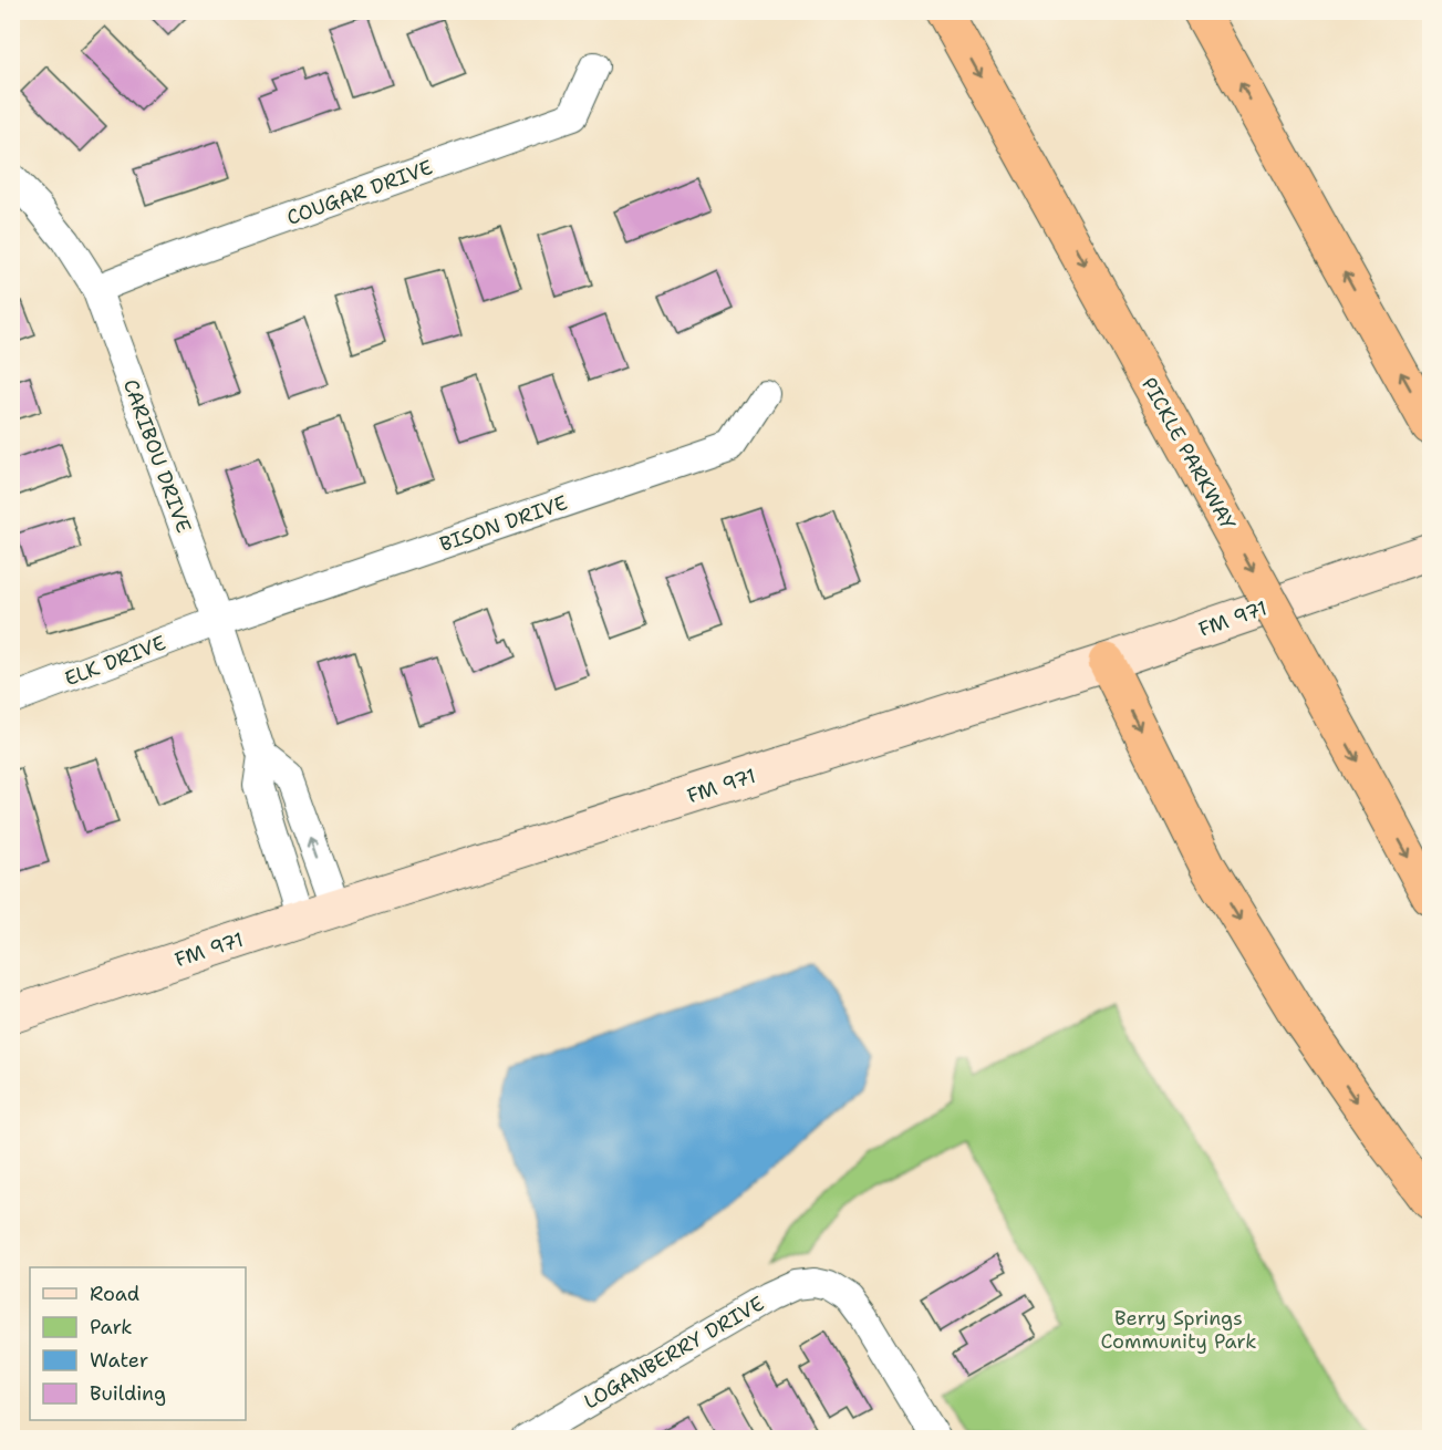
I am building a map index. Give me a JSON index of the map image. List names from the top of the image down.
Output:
{
  "streets": {
    "highway": ["PICKLE PARKWAY"],
    "main road": ["FM 971"],
    "street": [
      "COUGAR DRIVE",
      "CARIBOU DRIVE",
      "BISON DRIVE",
      "ELK DRIVE",
      "LOGANBERRY DRIVE"
    ]
  },
  "crossings": [
    ["COUGAR DRIVE", "CARIBOU DRIVE"],
    ["CARIBOU DRIVE", "BISON DRIVE"],
    ["CARIBOU DRIVE", "FM 971"],
    ["CARIBOU DRIVE", "ELK DRIVE"],
    ["BISON DRIVE", "ELK DRIVE"]
  ],
  "parks": ["Berry Springs Community Park"],
  "legend": [
    "Road",
    "Park",
    "Water",
    "Building"
  ]
}
